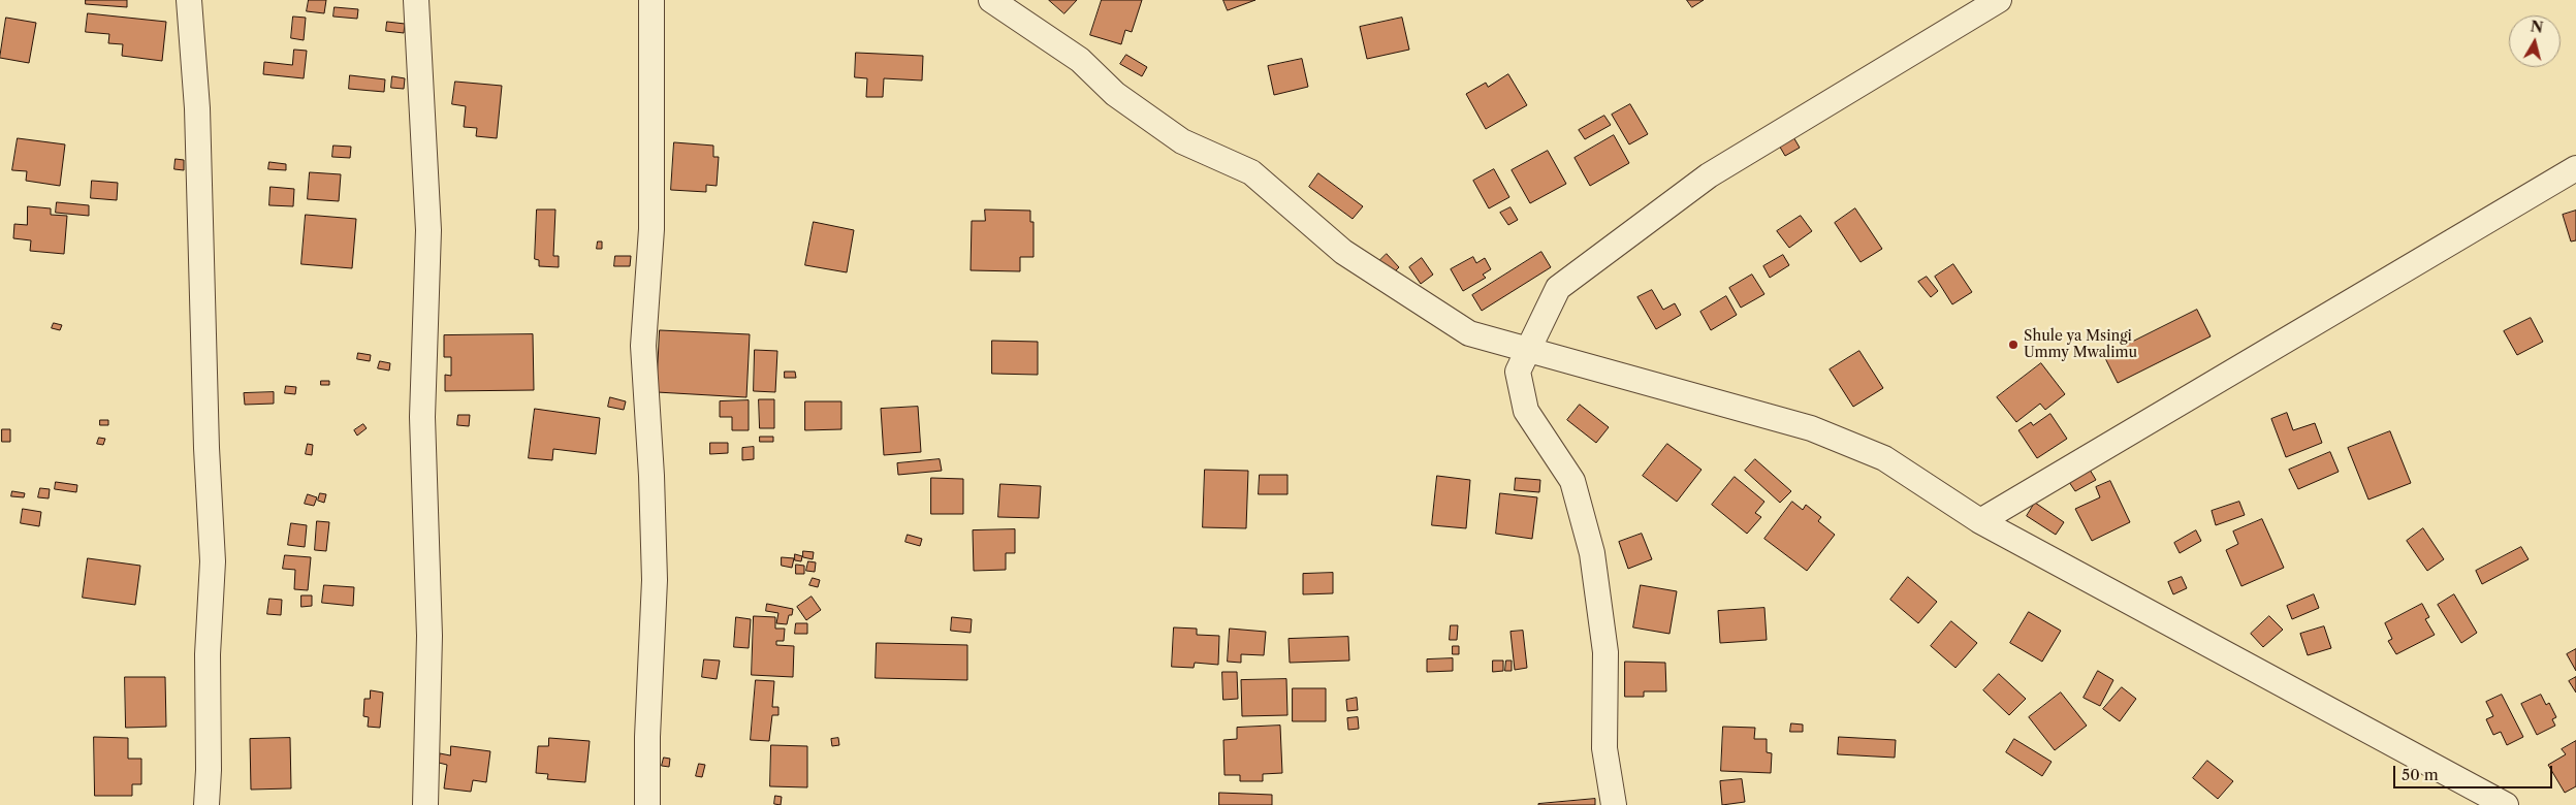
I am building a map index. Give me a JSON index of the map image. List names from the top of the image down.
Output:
{
  "places": ["Shule ya Msingi Ummy Mwalimu"],
  "scale_bar": "50 m",
  "north": "top"
}
